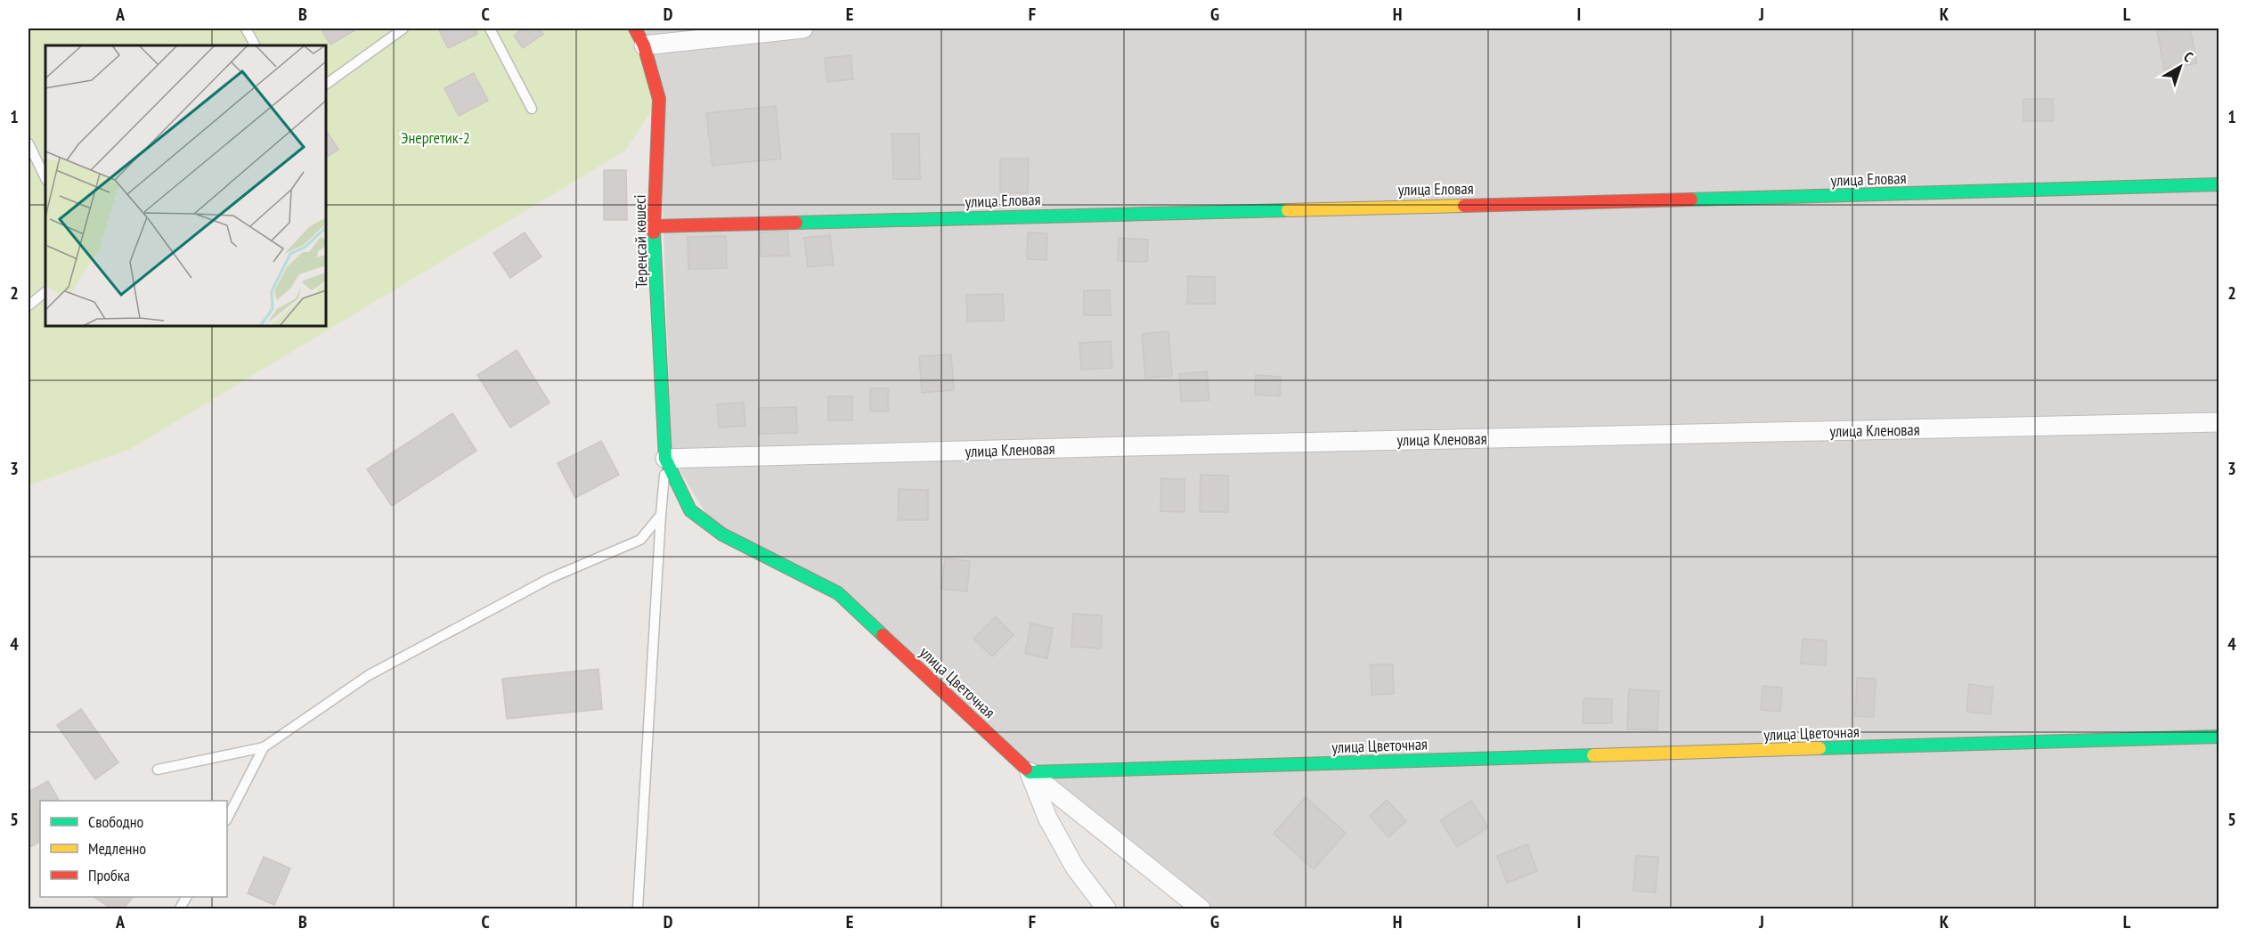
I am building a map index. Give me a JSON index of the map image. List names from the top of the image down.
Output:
{
  "streets": {
    "street": [
      "улица Еловая",
      "Тереңсай көшесі",
      "улица Кленовая",
      "улица Цветочная"
    ]
  },
  "crossings": [
    ["улица Еловая", "Тереңсай көшесі"],
    ["Тереңсай көшесі", "улица Кленовая"],
    ["Тереңсай көшесі", "улица Цветочная"],
    ["улица Кленовая", "улица Цветочная"]
  ],
  "parks": ["Энергетик-2"],
  "legend": ["Свободно", "Медленно", "Пробка"],
  "north": "top right",
  "grid": {
    "columns": [
      "A",
      "B",
      "C",
      "D",
      "E",
      "F",
      "G",
      "H",
      "I",
      "J",
      "K",
      "L"
    ],
    "rows": [
      "1",
      "2",
      "3",
      "4",
      "5"
    ]
  }
}
